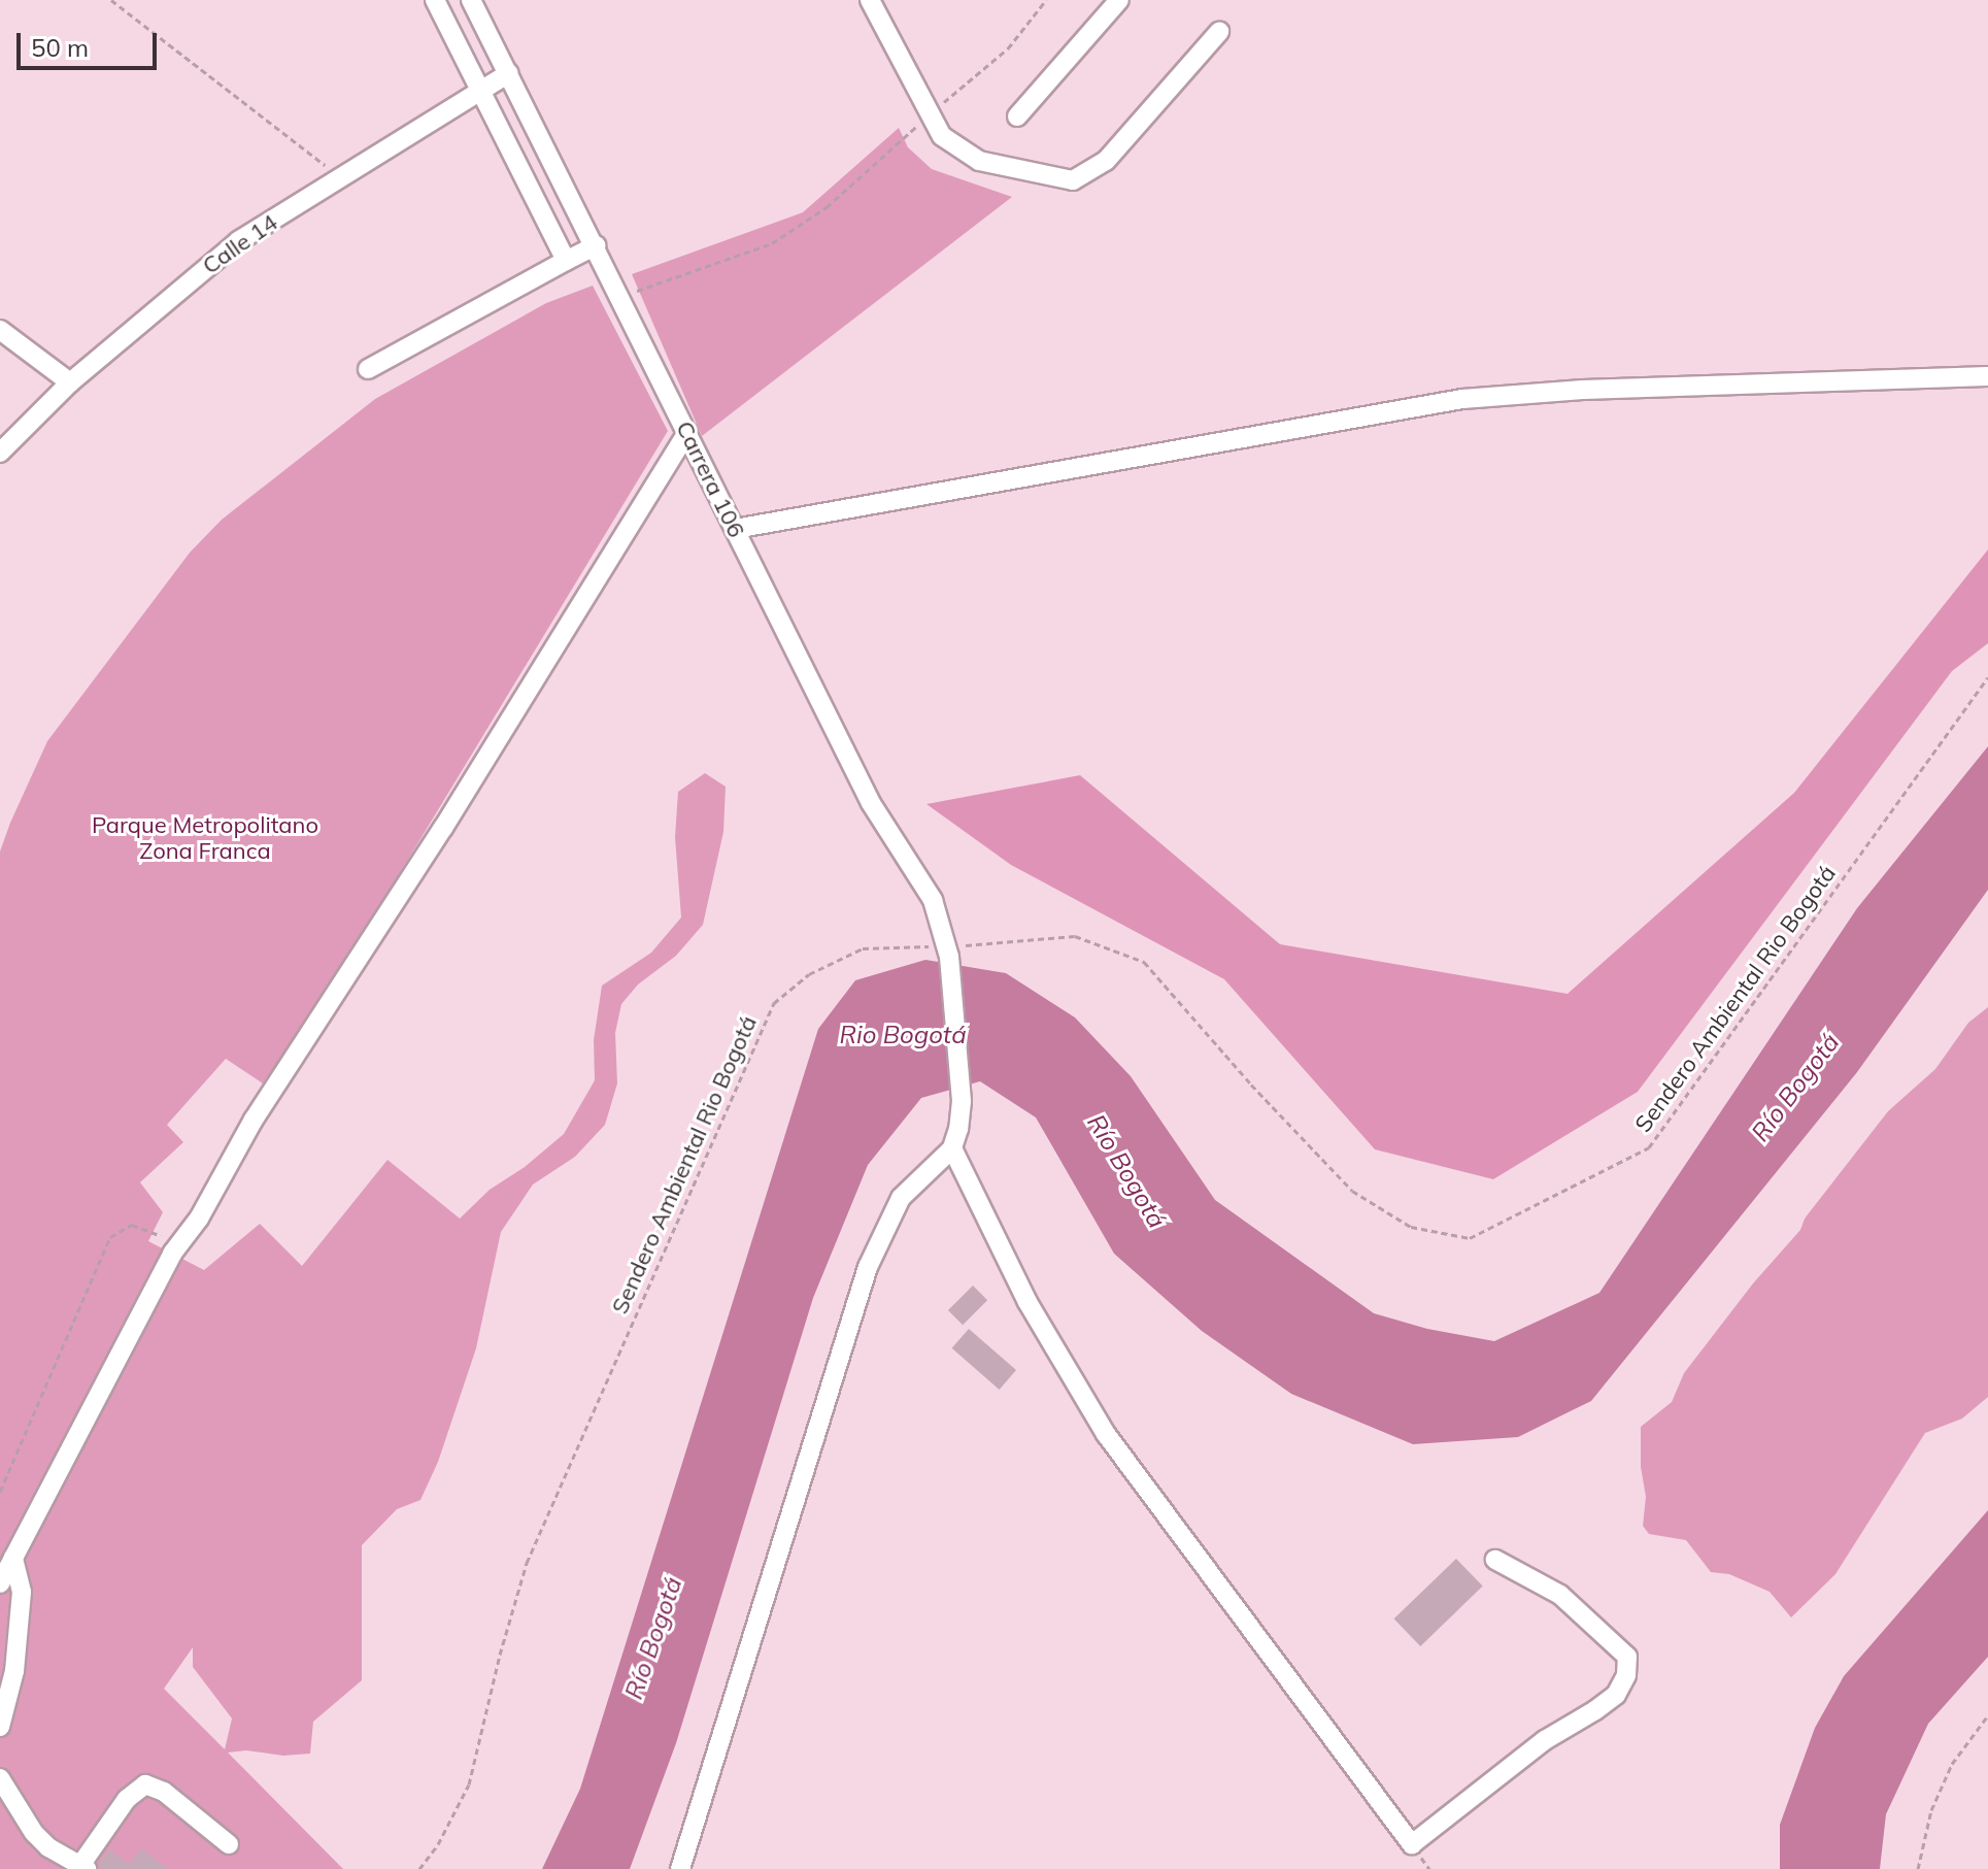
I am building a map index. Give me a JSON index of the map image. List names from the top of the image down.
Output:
{
  "streets": {
    "street": ["Calle 14", "Carrera 106"],
    "path": ["Sendero Ambiental Rio Bogotá"]
  },
  "crossings": [
    ["Calle 14", "Carrera 106"],
    ["Carrera 106", "Sendero Ambiental Rio Bogotá"]
  ],
  "water": ["Rio Bogotá", "Río Bogotá"],
  "parks": ["Parque Metropolitano Zona Franca"],
  "scale_bar": "50 m"
}
